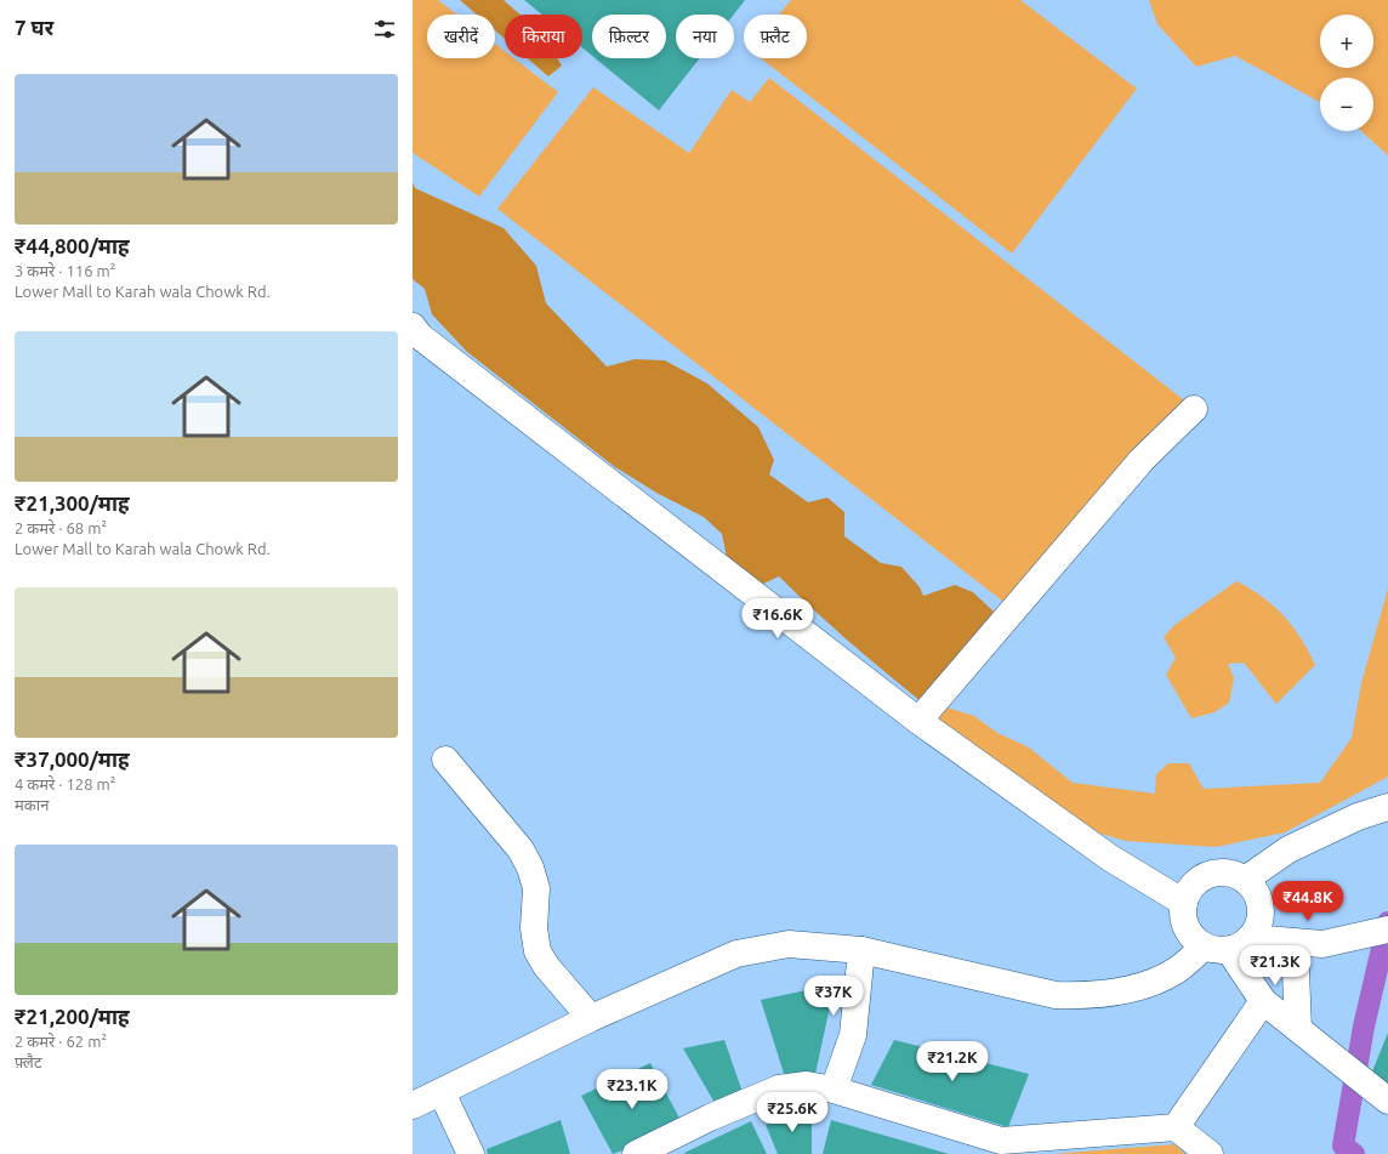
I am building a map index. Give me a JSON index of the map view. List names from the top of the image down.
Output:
{
  "page": {
    "heading": "7 घर",
    "map_buttons": ["+", "−"],
    "chip": [
      "खरीदें",
      "किराया",
      "फ़िल्टर",
      "नया",
      "फ़्लैट"
    ],
    "list": [
      {
        "name": "₹44,800/माह",
        "note": "3 कमरे · 116 m² · Lower Mall to Karah wala Chowk Rd."
      },
      {
        "name": "₹21,300/माह",
        "note": "2 कमरे · 68 m² · Lower Mall to Karah wala Chowk Rd."
      },
      {
        "name": "₹37,000/माह",
        "note": "4 कमरे · 128 m² · मकान"
      },
      {
        "name": "₹21,200/माह",
        "note": "2 कमरे · 62 m² · फ़्लैट"
      }
    ],
    "price": [
      "₹16.6K",
      "₹44.8K",
      "₹21.3K",
      "₹37K",
      "₹21.2K",
      "₹23.1K",
      "₹25.6K"
    ]
  }
}
